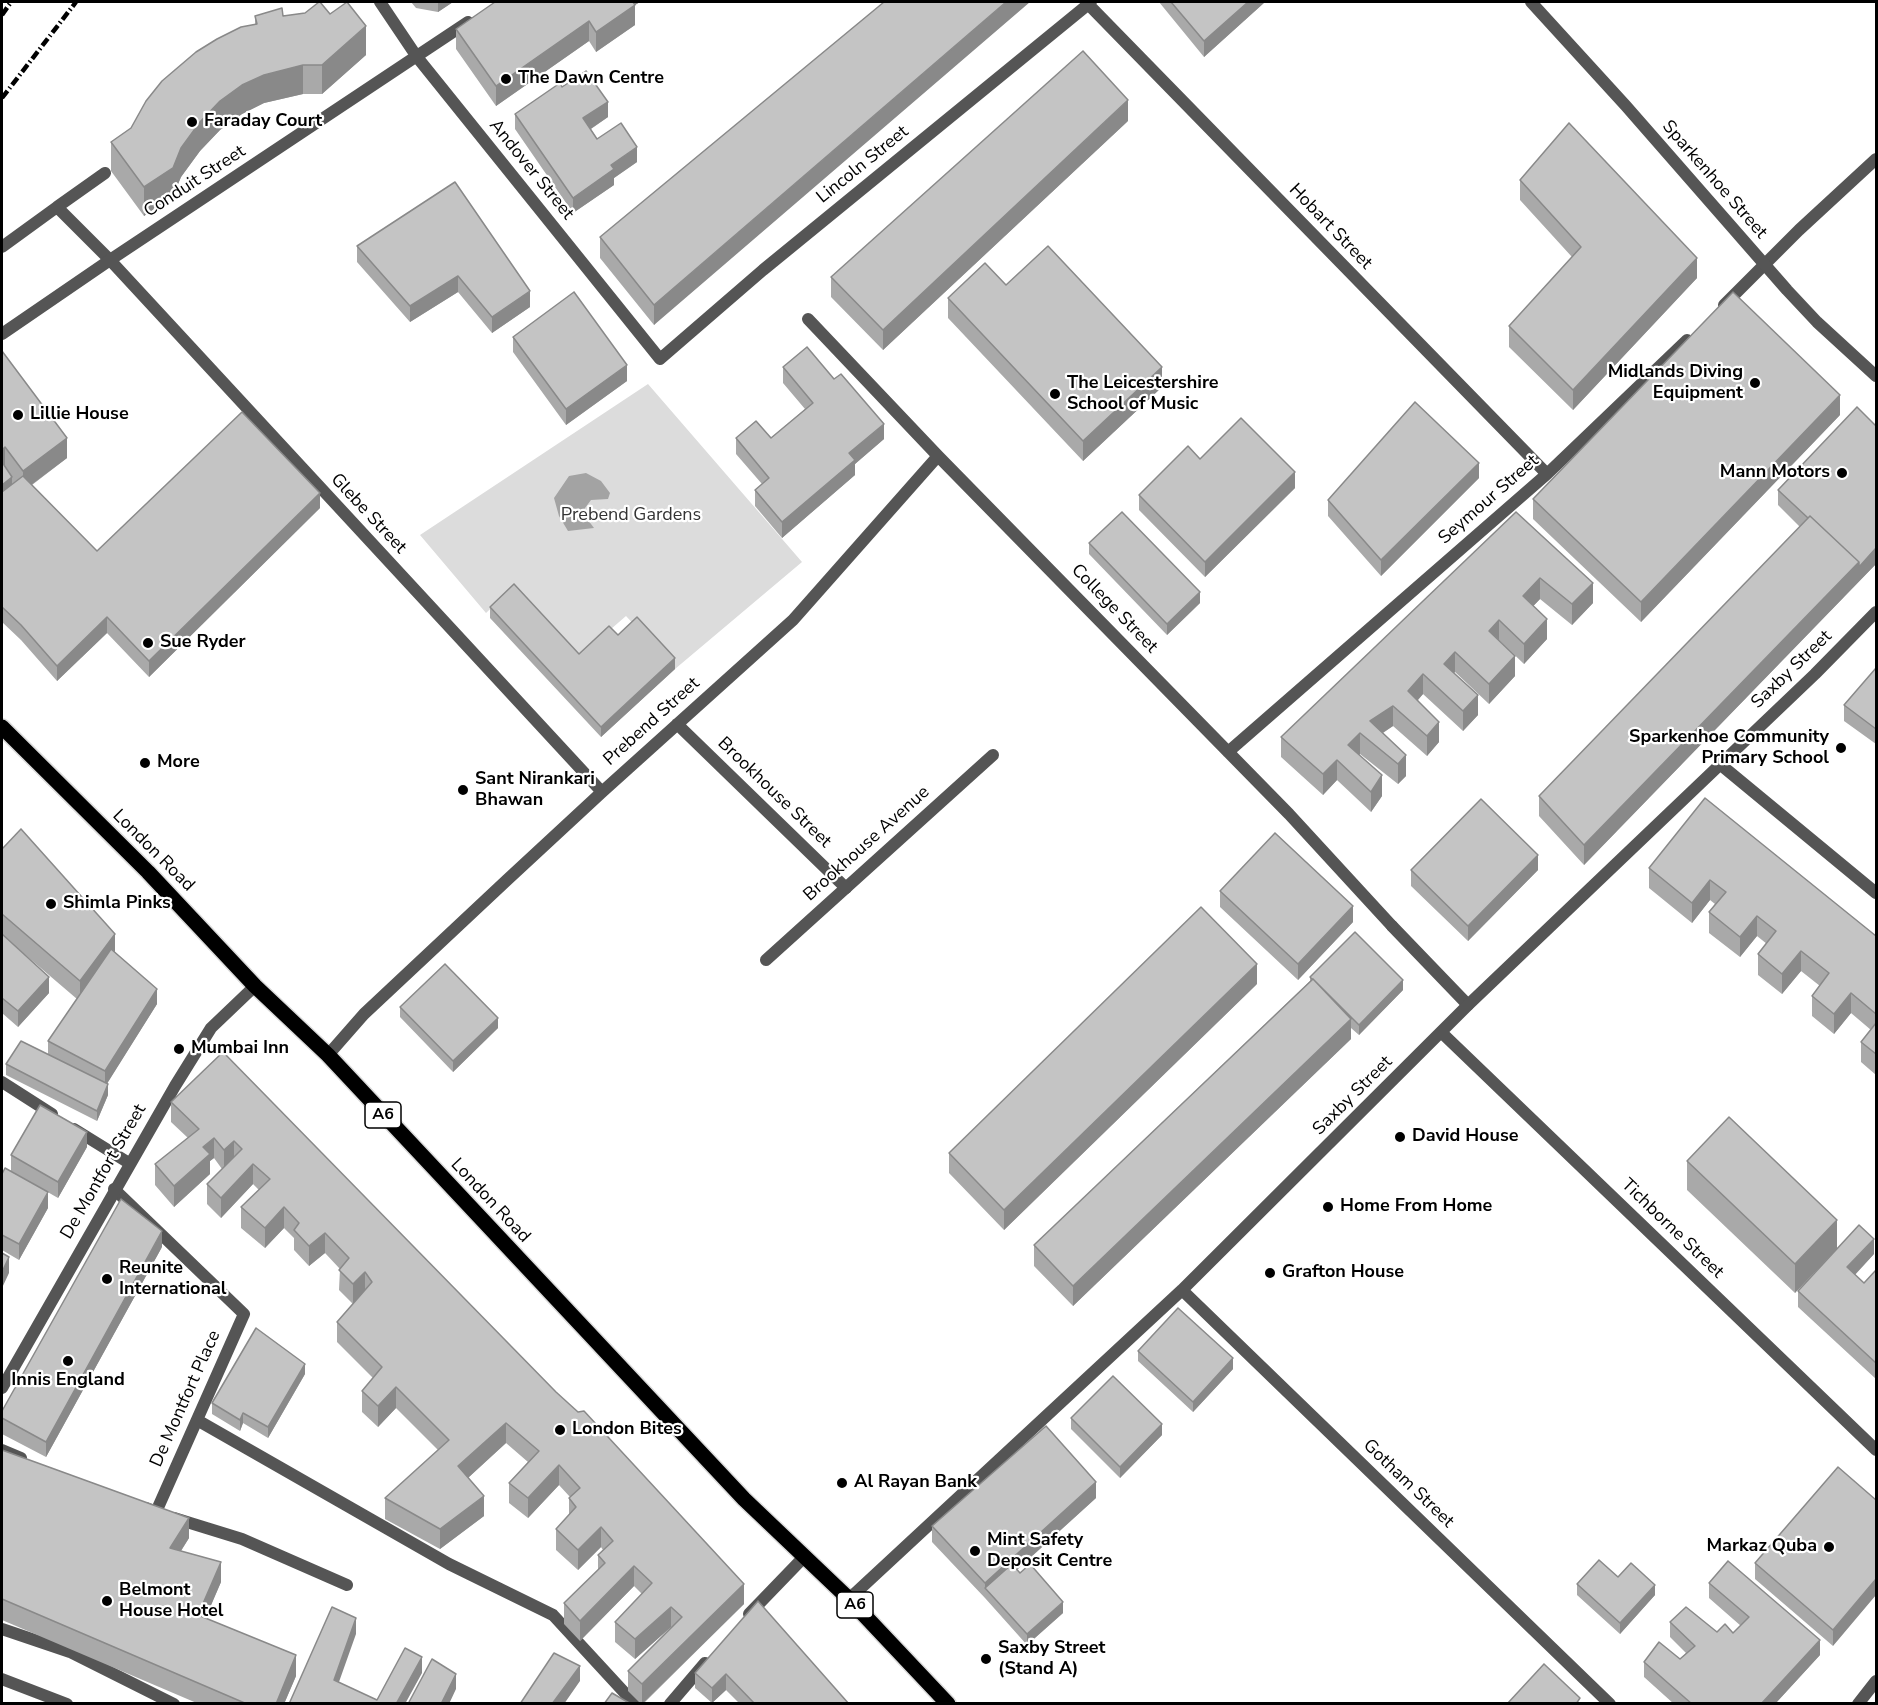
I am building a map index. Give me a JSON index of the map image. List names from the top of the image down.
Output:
{
  "streets": {
    "main road": ["London Road", "A6"],
    "street": [
      "Lincoln Street",
      "Andover Street",
      "Sparkenhoe Street",
      "Conduit Street",
      "Hobart Street",
      "Seymour Street",
      "Glebe Street",
      "College Street",
      "Saxby Street",
      "Prebend Street",
      "Brookhouse Street",
      "Brookhouse Avenue",
      "De Montfort Street",
      "Tichborne Street",
      "De Montfort Place",
      "Gotham Street"
    ]
  },
  "crossings": [
    ["Lincoln Street", "Andover Street"],
    ["Lincoln Street", "Hobart Street"],
    ["Andover Street", "Conduit Street"],
    ["Conduit Street", "Glebe Street"],
    ["Hobart Street", "Seymour Street"],
    ["Seymour Street", "College Street"],
    ["Glebe Street", "Prebend Street"],
    ["College Street", "Saxby Street"],
    ["College Street", "Prebend Street"],
    ["Saxby Street", "London Road"],
    ["Saxby Street", "Tichborne Street"],
    ["Saxby Street", "Gotham Street"],
    ["Prebend Street", "Brookhouse Street"],
    ["Prebend Street", "London Road"],
    ["Brookhouse Street", "Brookhouse Avenue"],
    ["London Road", "De Montfort Street"],
    ["De Montfort Street", "De Montfort Place"]
  ],
  "parks": ["Prebend Gardens"],
  "places": [
    "The Dawn Centre",
    "Faraday Court",
    "Midlands Diving Equipment",
    "The Leicestershire School of Music",
    "Lillie House",
    "Mann Motors",
    "Sue Ryder",
    "Sparkenhoe Community Primary School",
    "More",
    "Sant Nirankari Bhawan",
    "Shimla Pinks",
    "Mumbai Inn",
    "David House",
    "Home From Home",
    "Grafton House",
    "Reunite International",
    "Innis England",
    "London Bites",
    "Al Rayan Bank",
    "Markaz Quba",
    "Mint Safety Deposit Centre",
    "Belmont House Hotel",
    "Saxby Street (Stand A)"
  ]
}
